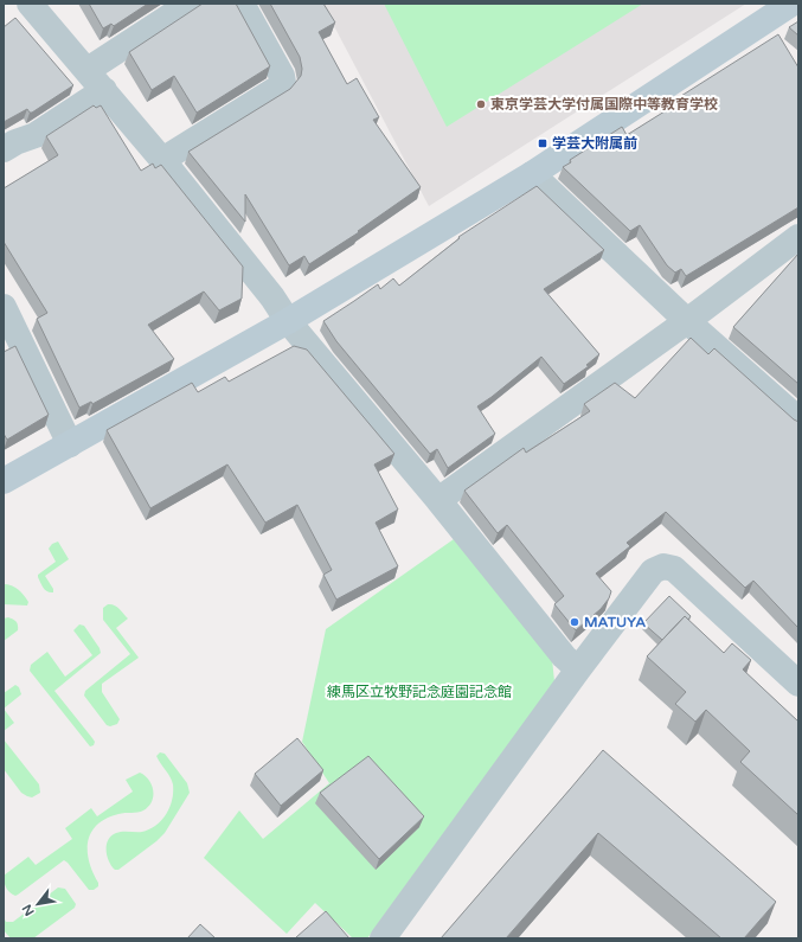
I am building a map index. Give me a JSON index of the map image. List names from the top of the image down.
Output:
{
  "parks": ["練馬区立牧野記念庭園記念館"],
  "places": {
    "other": ["東京学芸大学付属国際中等教育学校", "MATUYA"],
    "transit": ["学芸大附属前"]
  },
  "north": "bottom left"
}
